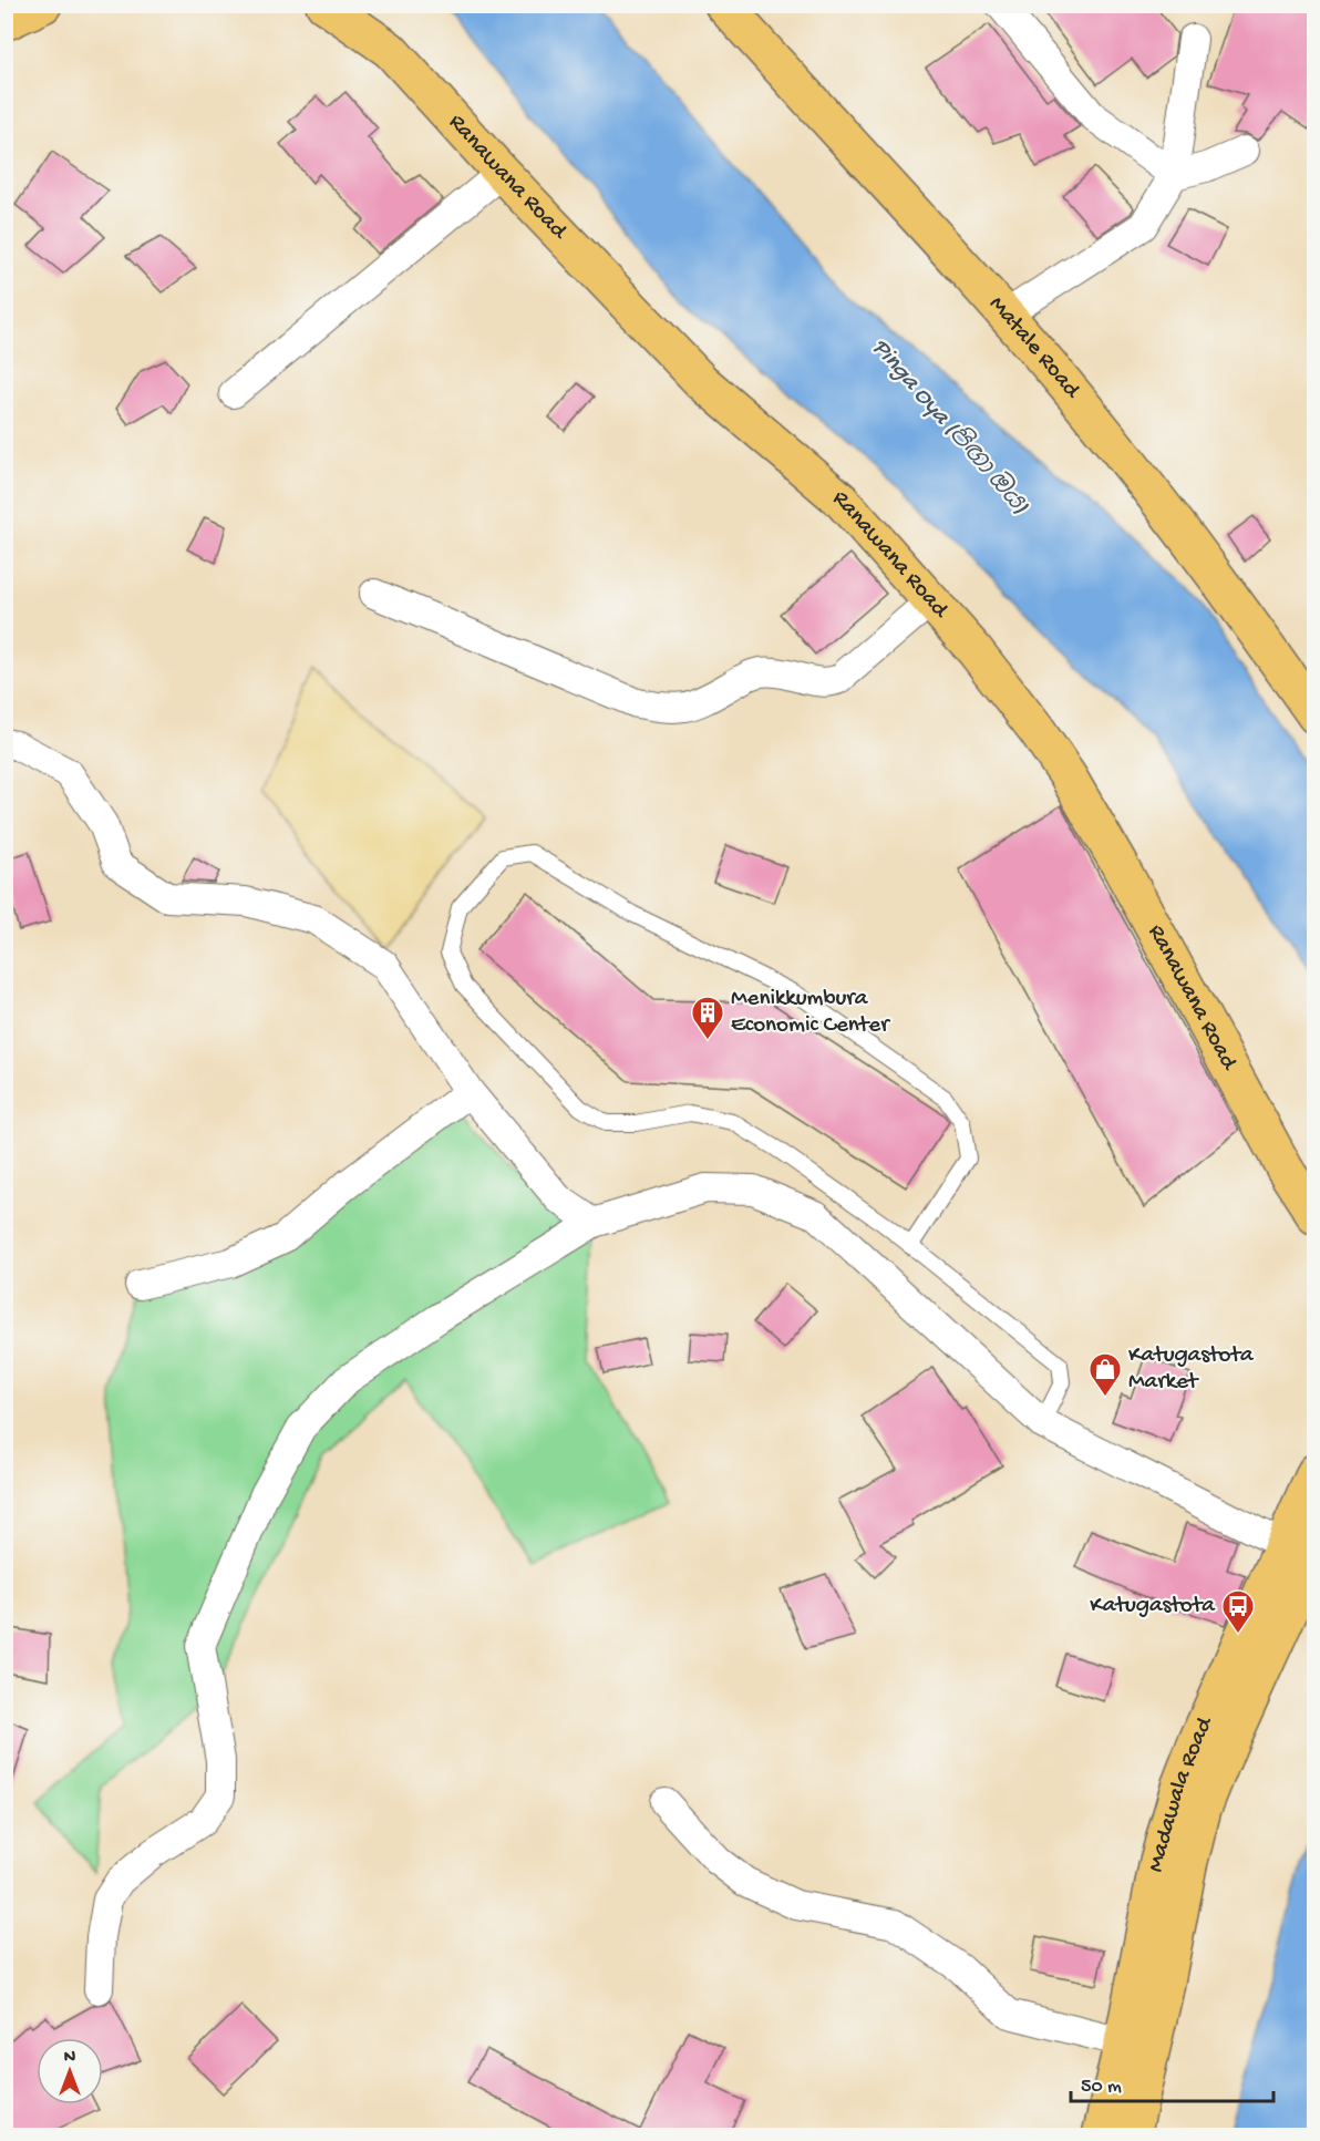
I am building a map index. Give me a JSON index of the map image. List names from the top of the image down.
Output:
{
  "streets": {
    "main road": ["Ranawana Road", "Matale Road", "Madawala Road"]
  },
  "water": ["Pinga Oya (පිඟා ඔය)"],
  "places": {
    "building": ["Menikkumbura Economic Center"],
    "shop": ["Katugastota Market"],
    "bus stop": ["Katugastota"]
  },
  "scale_bar": "50 m",
  "north": "top"
}
